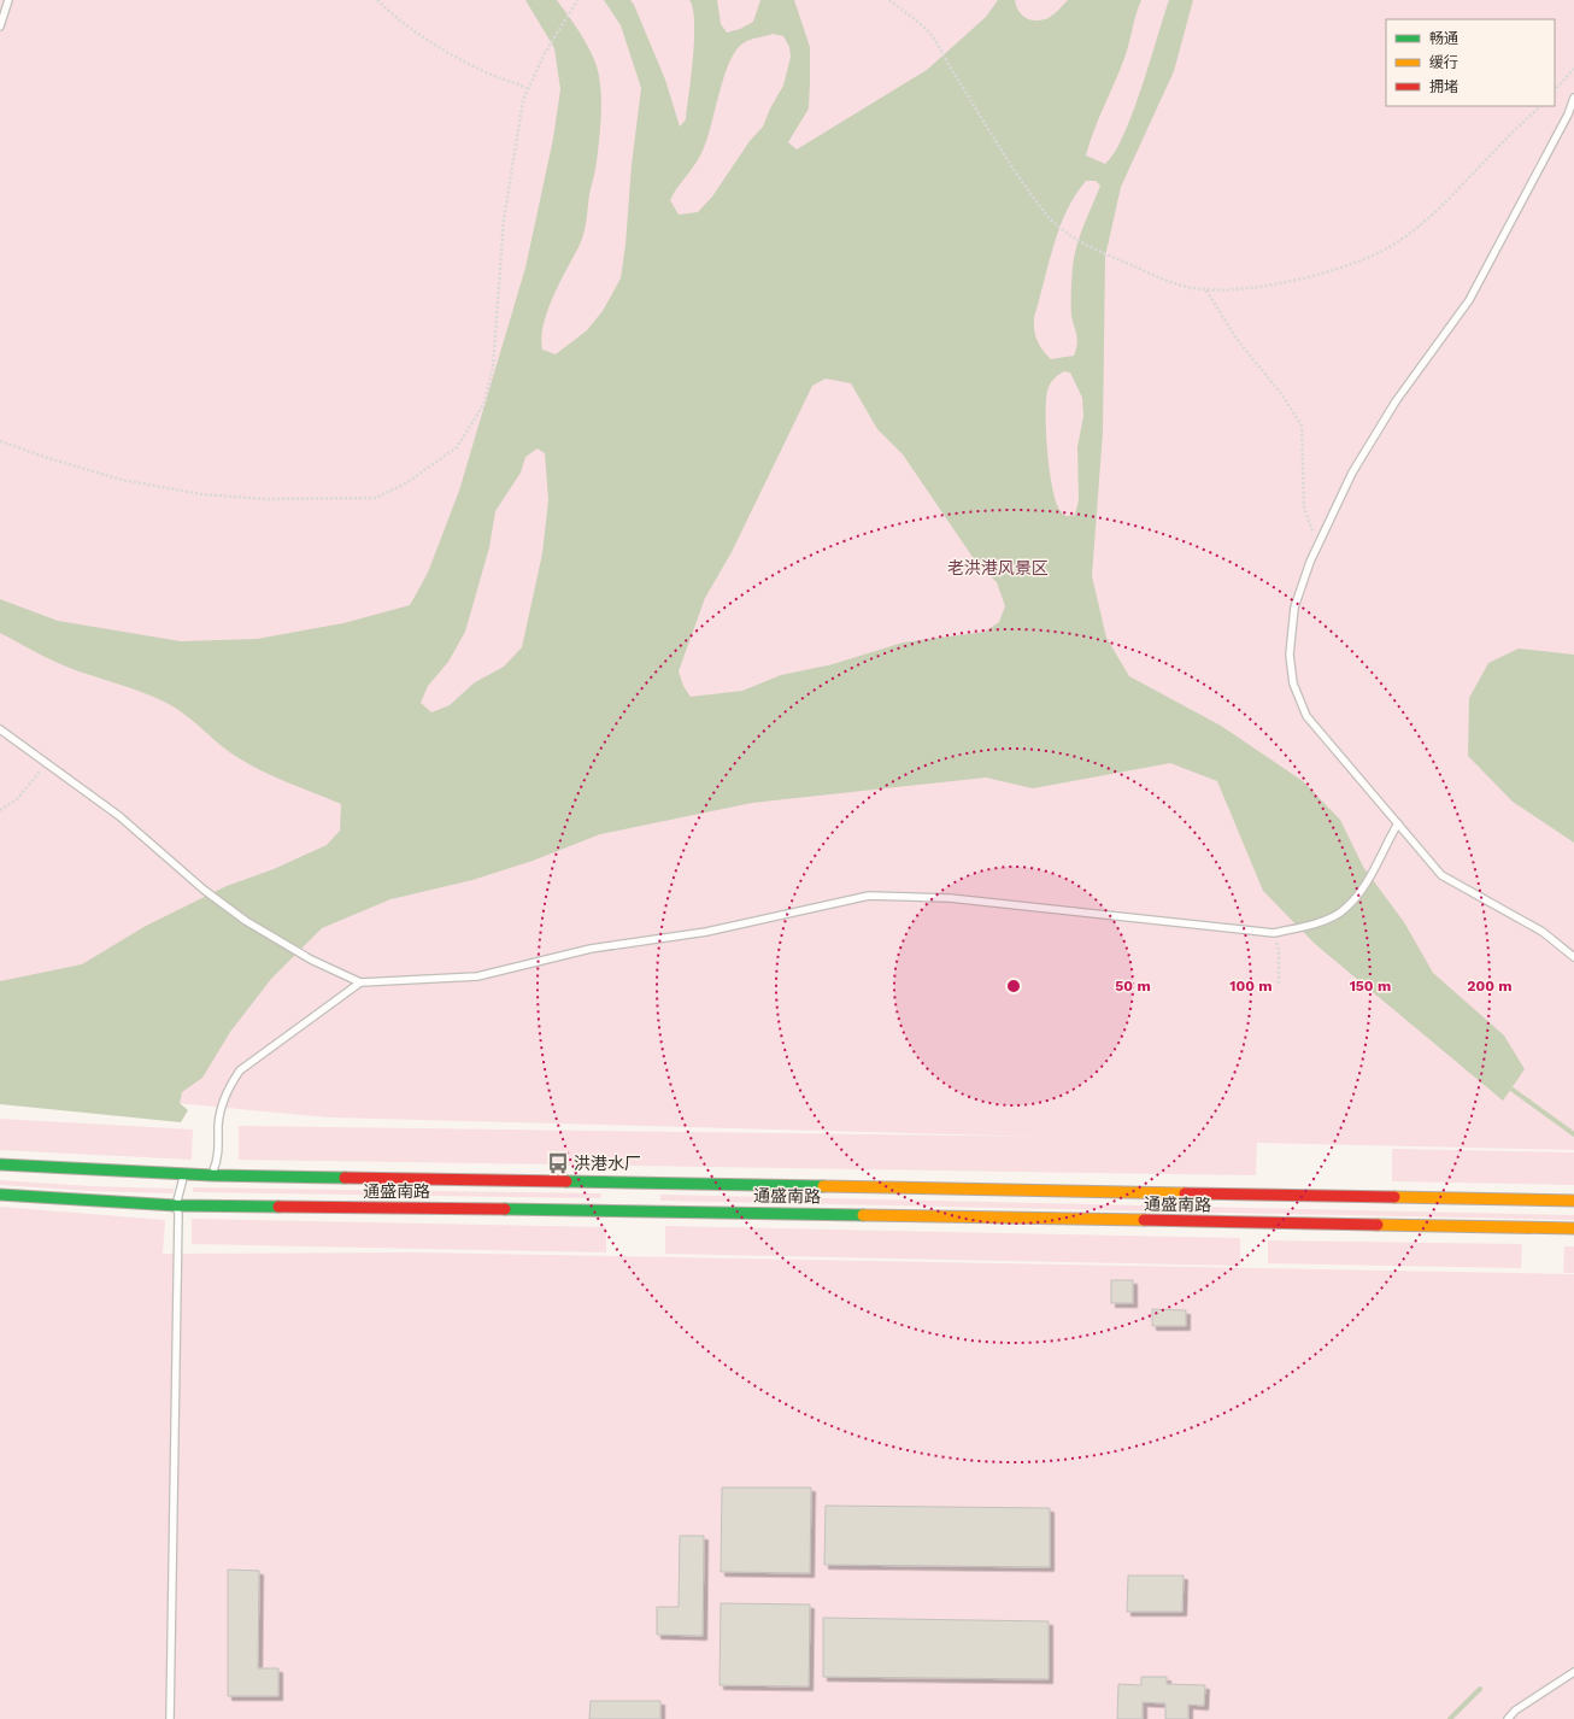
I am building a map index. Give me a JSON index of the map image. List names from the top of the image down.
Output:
{
  "streets": {
    "main road": ["通盛南路"]
  },
  "parks": ["老洪港风景区"],
  "places": {
    "bus stop": ["洪港水厂"]
  },
  "legend": ["畅通", "缓行", "拥堵"],
  "rings": [
    "50 m",
    "100 m",
    "150 m",
    "200 m"
  ]
}
